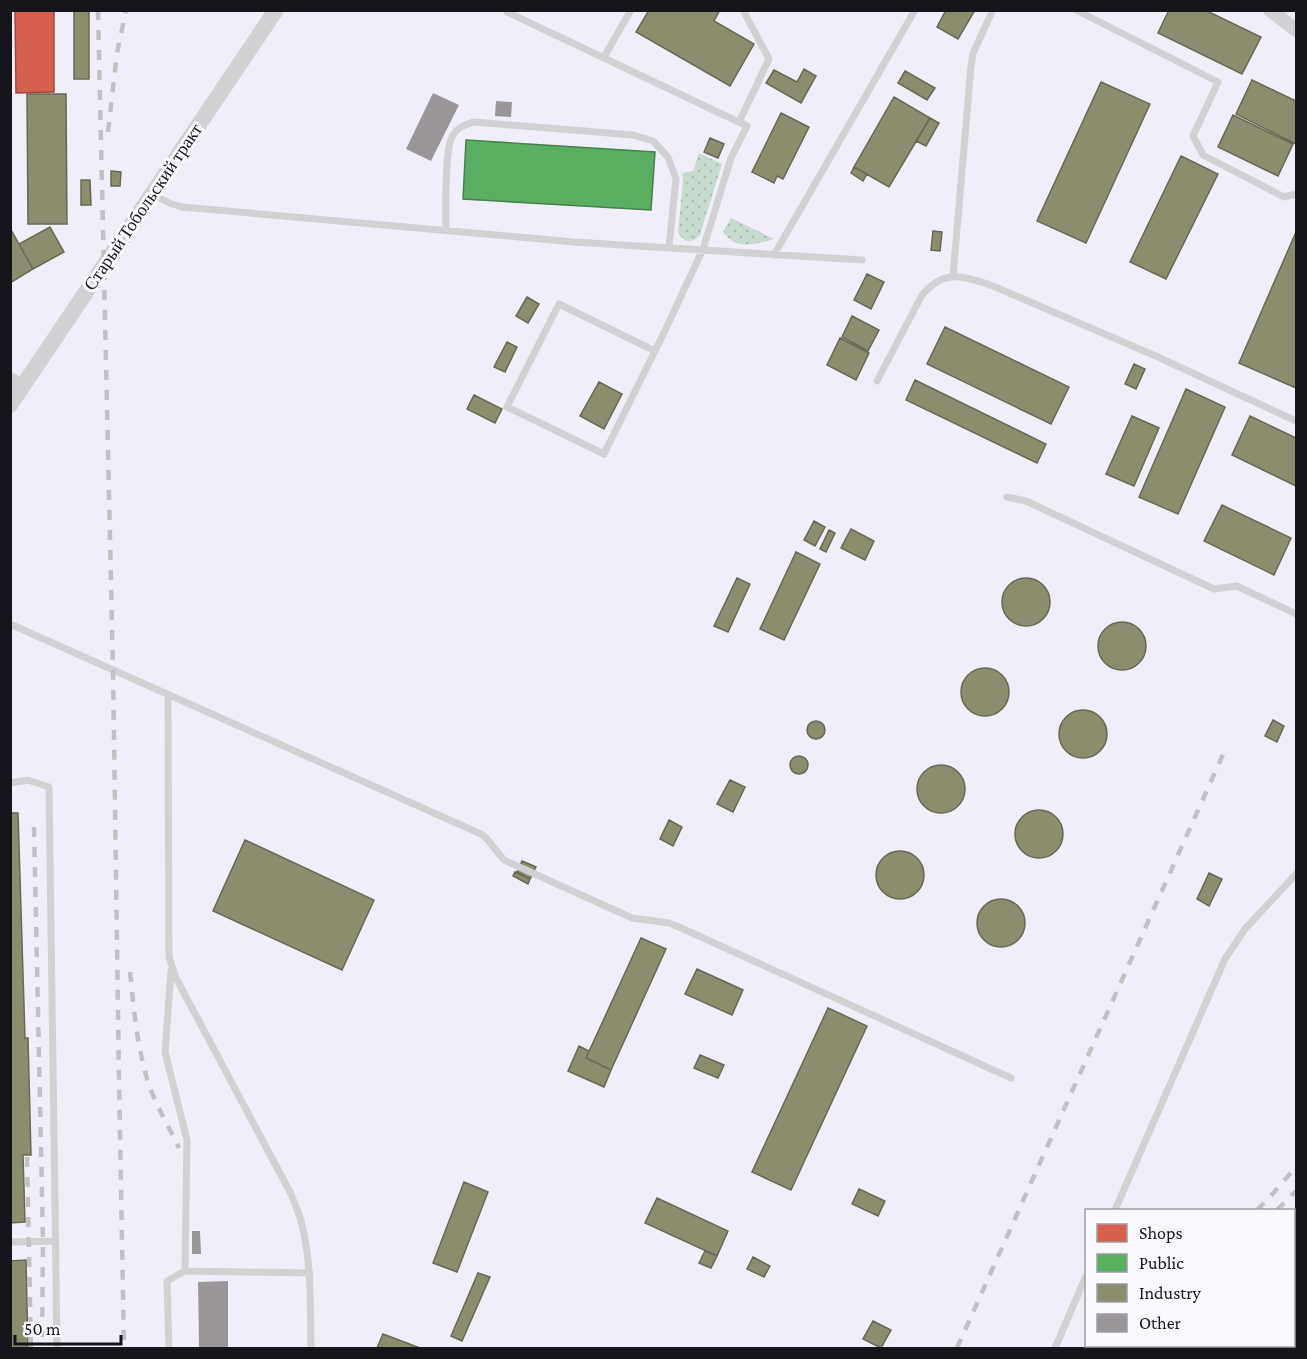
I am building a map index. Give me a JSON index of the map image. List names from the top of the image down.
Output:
{
  "streets": {
    "street": ["Старый Тобольский тракт"]
  },
  "legend": [
    "Shops",
    "Public",
    "Industry",
    "Other"
  ],
  "scale_bar": "50 m"
}
